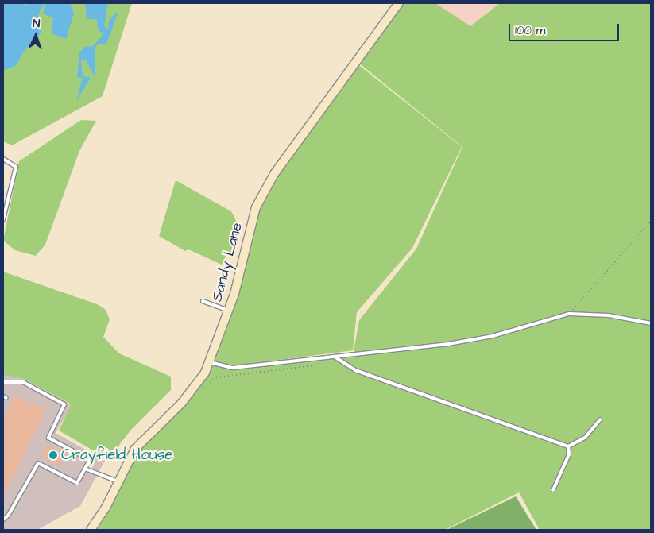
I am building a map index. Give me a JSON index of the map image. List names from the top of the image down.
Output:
{
  "streets": {
    "street": ["Sandy Lane"]
  },
  "places": ["Crayfield House"],
  "scale_bar": "100 m",
  "north": "top"
}
